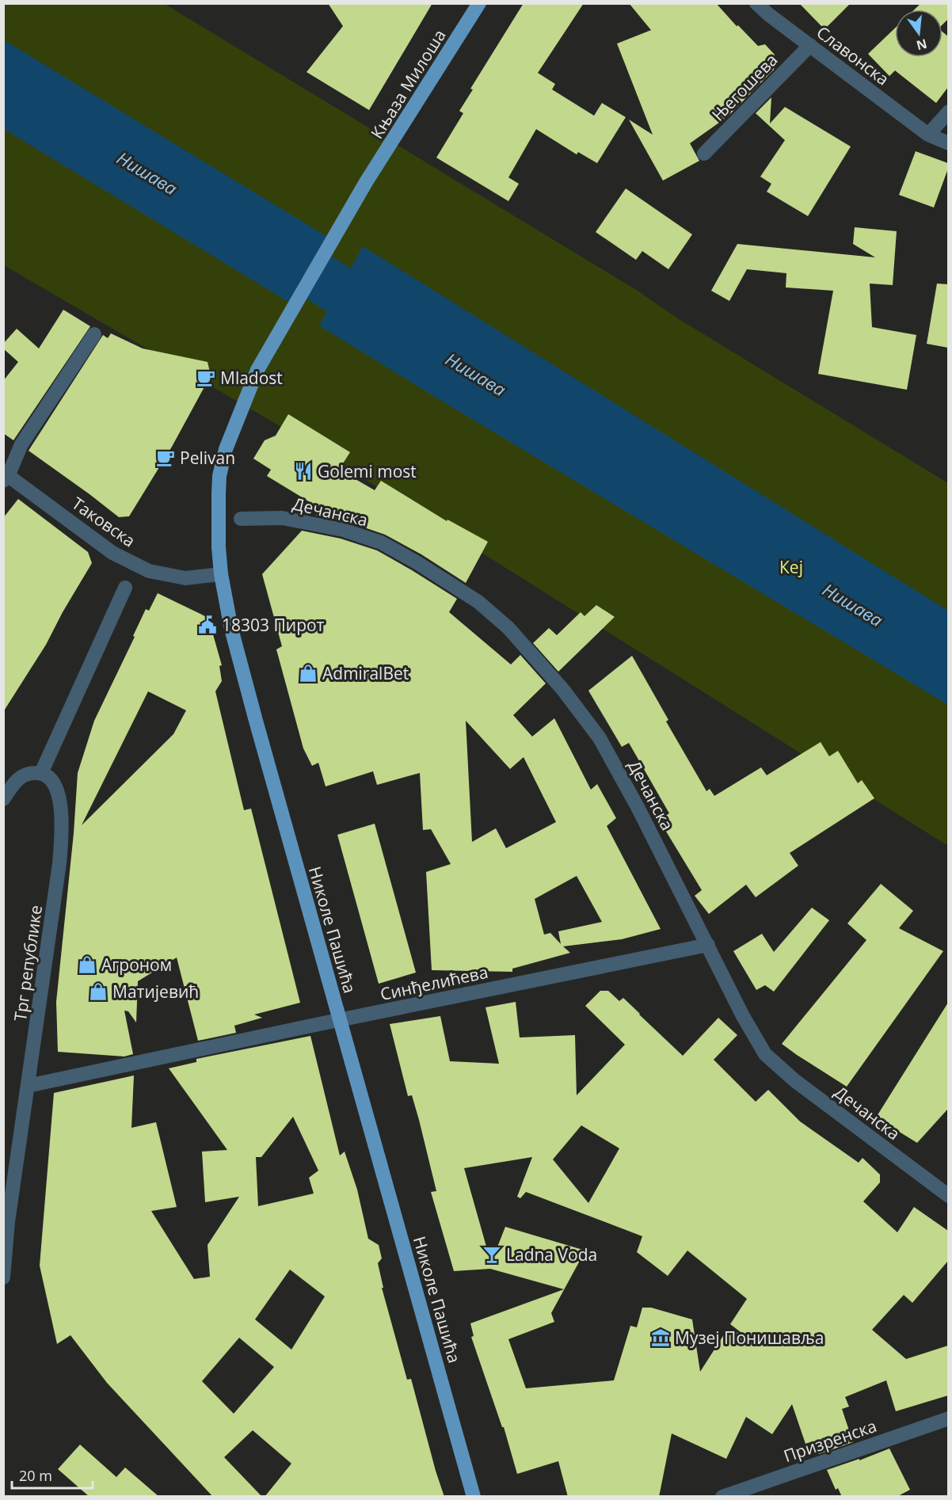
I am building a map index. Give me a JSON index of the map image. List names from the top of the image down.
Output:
{
  "streets": {
    "main road": ["Књаза Милоша", "Николе Пашића"],
    "street": [
      "Славонска",
      "Његошева",
      "Дечанска",
      "Таковска",
      "Трг републике",
      "Синђелићева",
      "Призренска"
    ]
  },
  "crossings": [
    ["Славонска", "Његошева"],
    ["Књаза Милоша", "Николе Пашића"],
    ["Дечанска", "Синђелићева"],
    ["Таковска", "Николе Пашића"],
    ["Николе Пашића", "Синђелићева"],
    ["Трг републике", "Синђелићева"]
  ],
  "water": ["Нишава"],
  "parks": ["Кеј"],
  "places": {
    "cafe": ["Mladost", "Pelivan"],
    "restaurant": ["Golemi most"],
    "public building": ["18303 Пирот"],
    "shop": ["AdmiralBet", "Агроном", "Матијевић"],
    "bar": ["Ladna Voda"],
    "museum": ["Музеј Понишавља"]
  },
  "scale_bar": "20 m",
  "north": "bottom"
}
